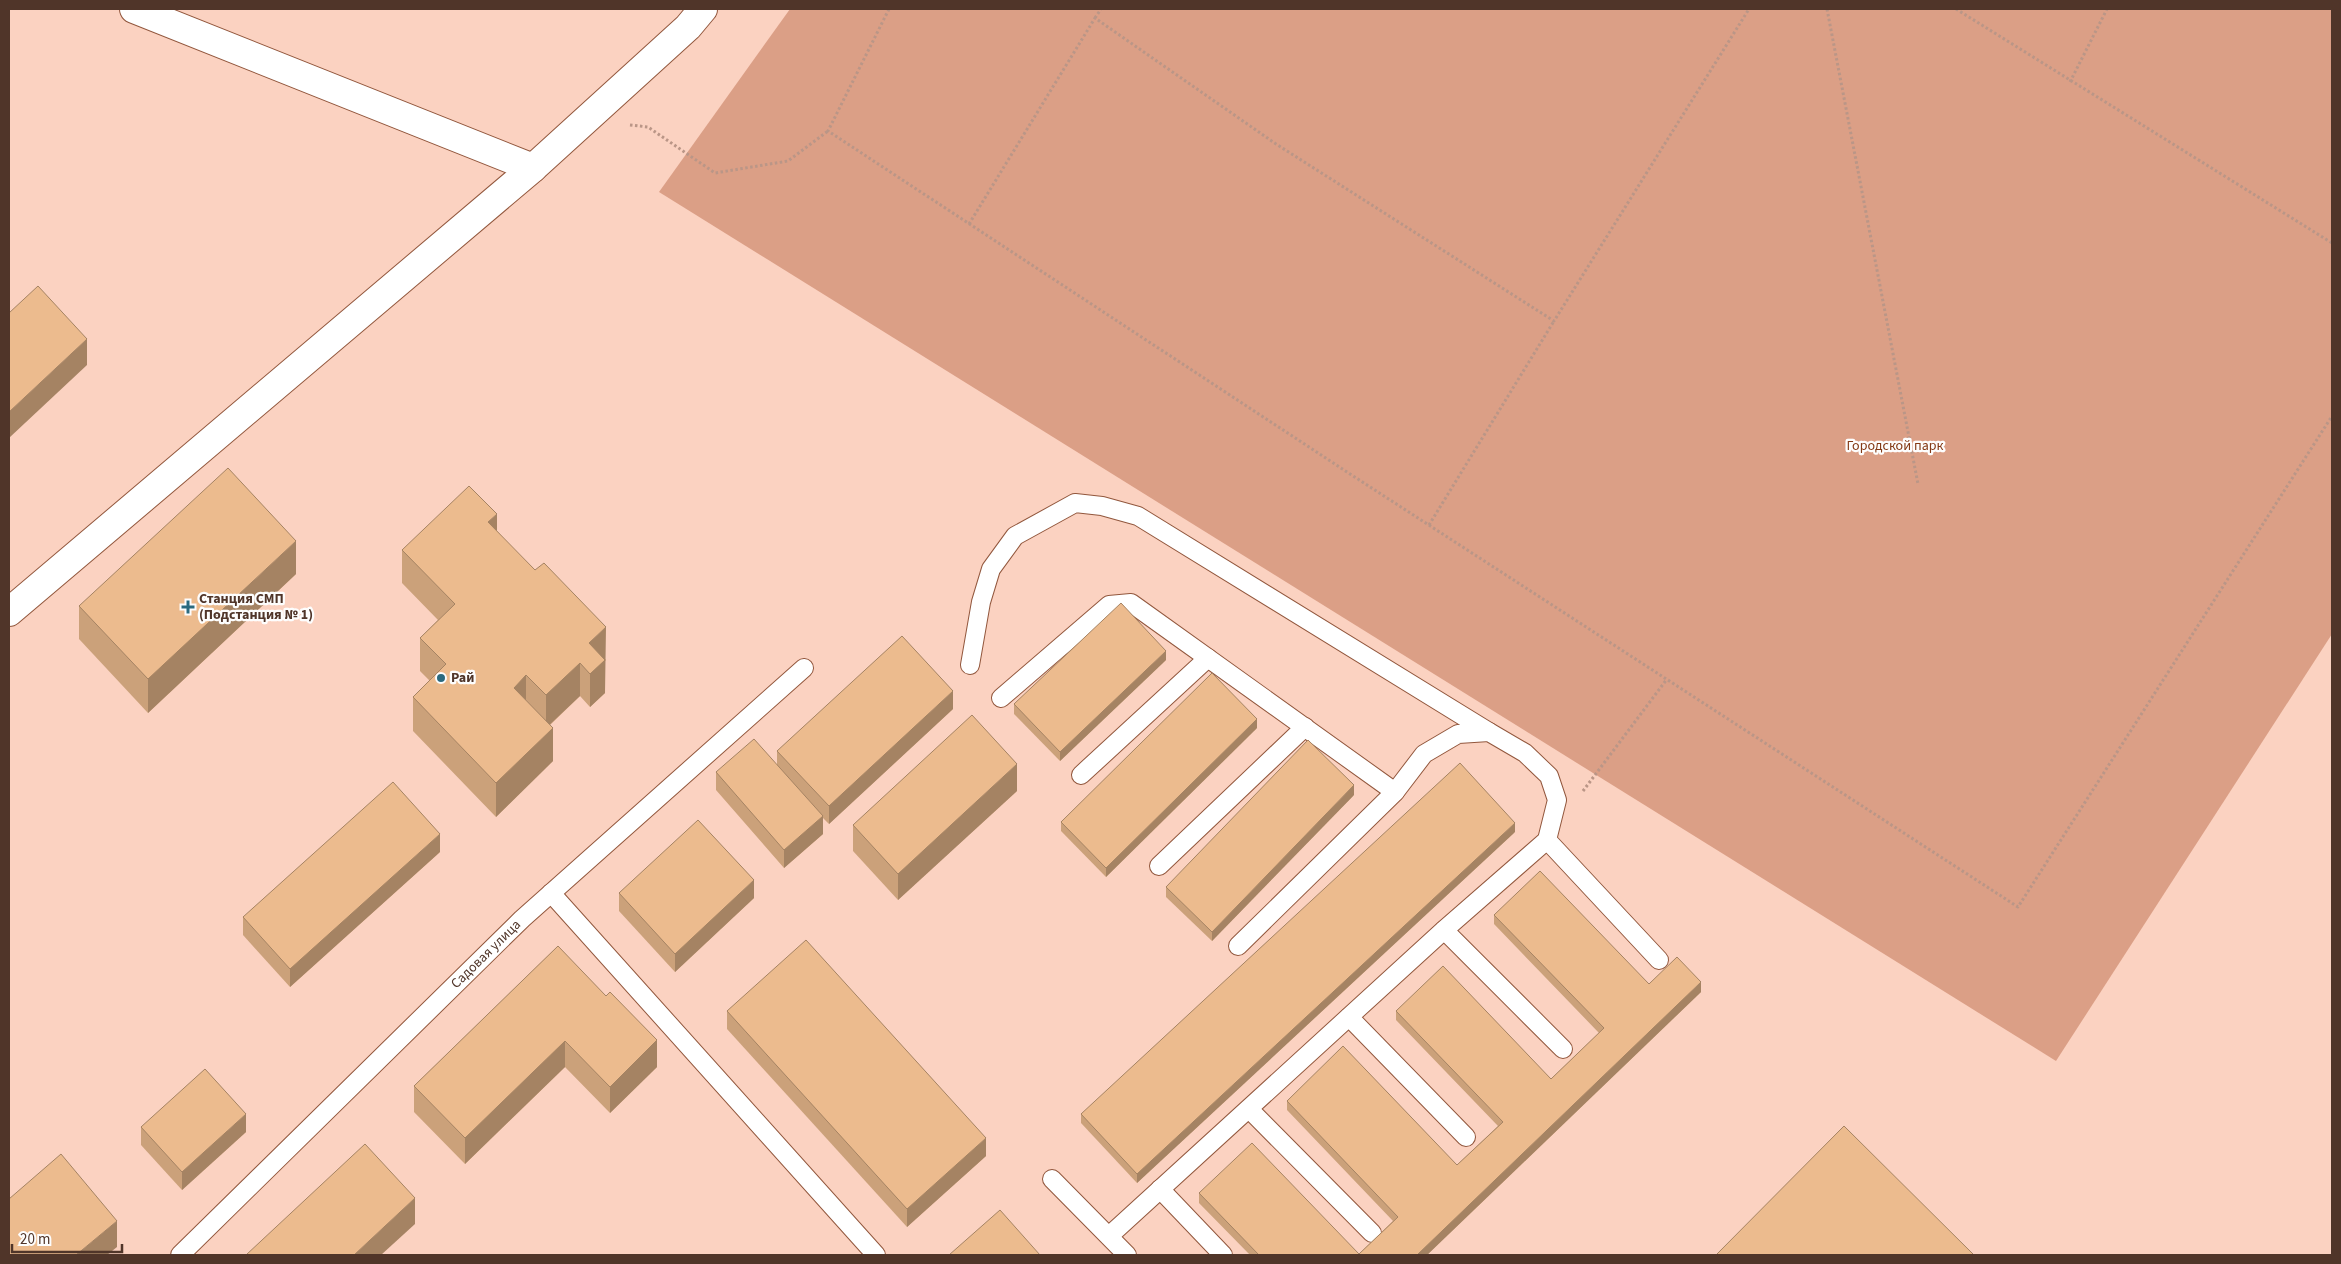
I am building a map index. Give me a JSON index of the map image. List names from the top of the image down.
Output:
{
  "streets": {
    "lane": ["Садовая улица"]
  },
  "parks": ["Городской парк"],
  "places": {
    "health": ["Станция СМП (Подстанция № 1)"],
    "other": ["Рай"]
  },
  "scale_bar": "20 m"
}
